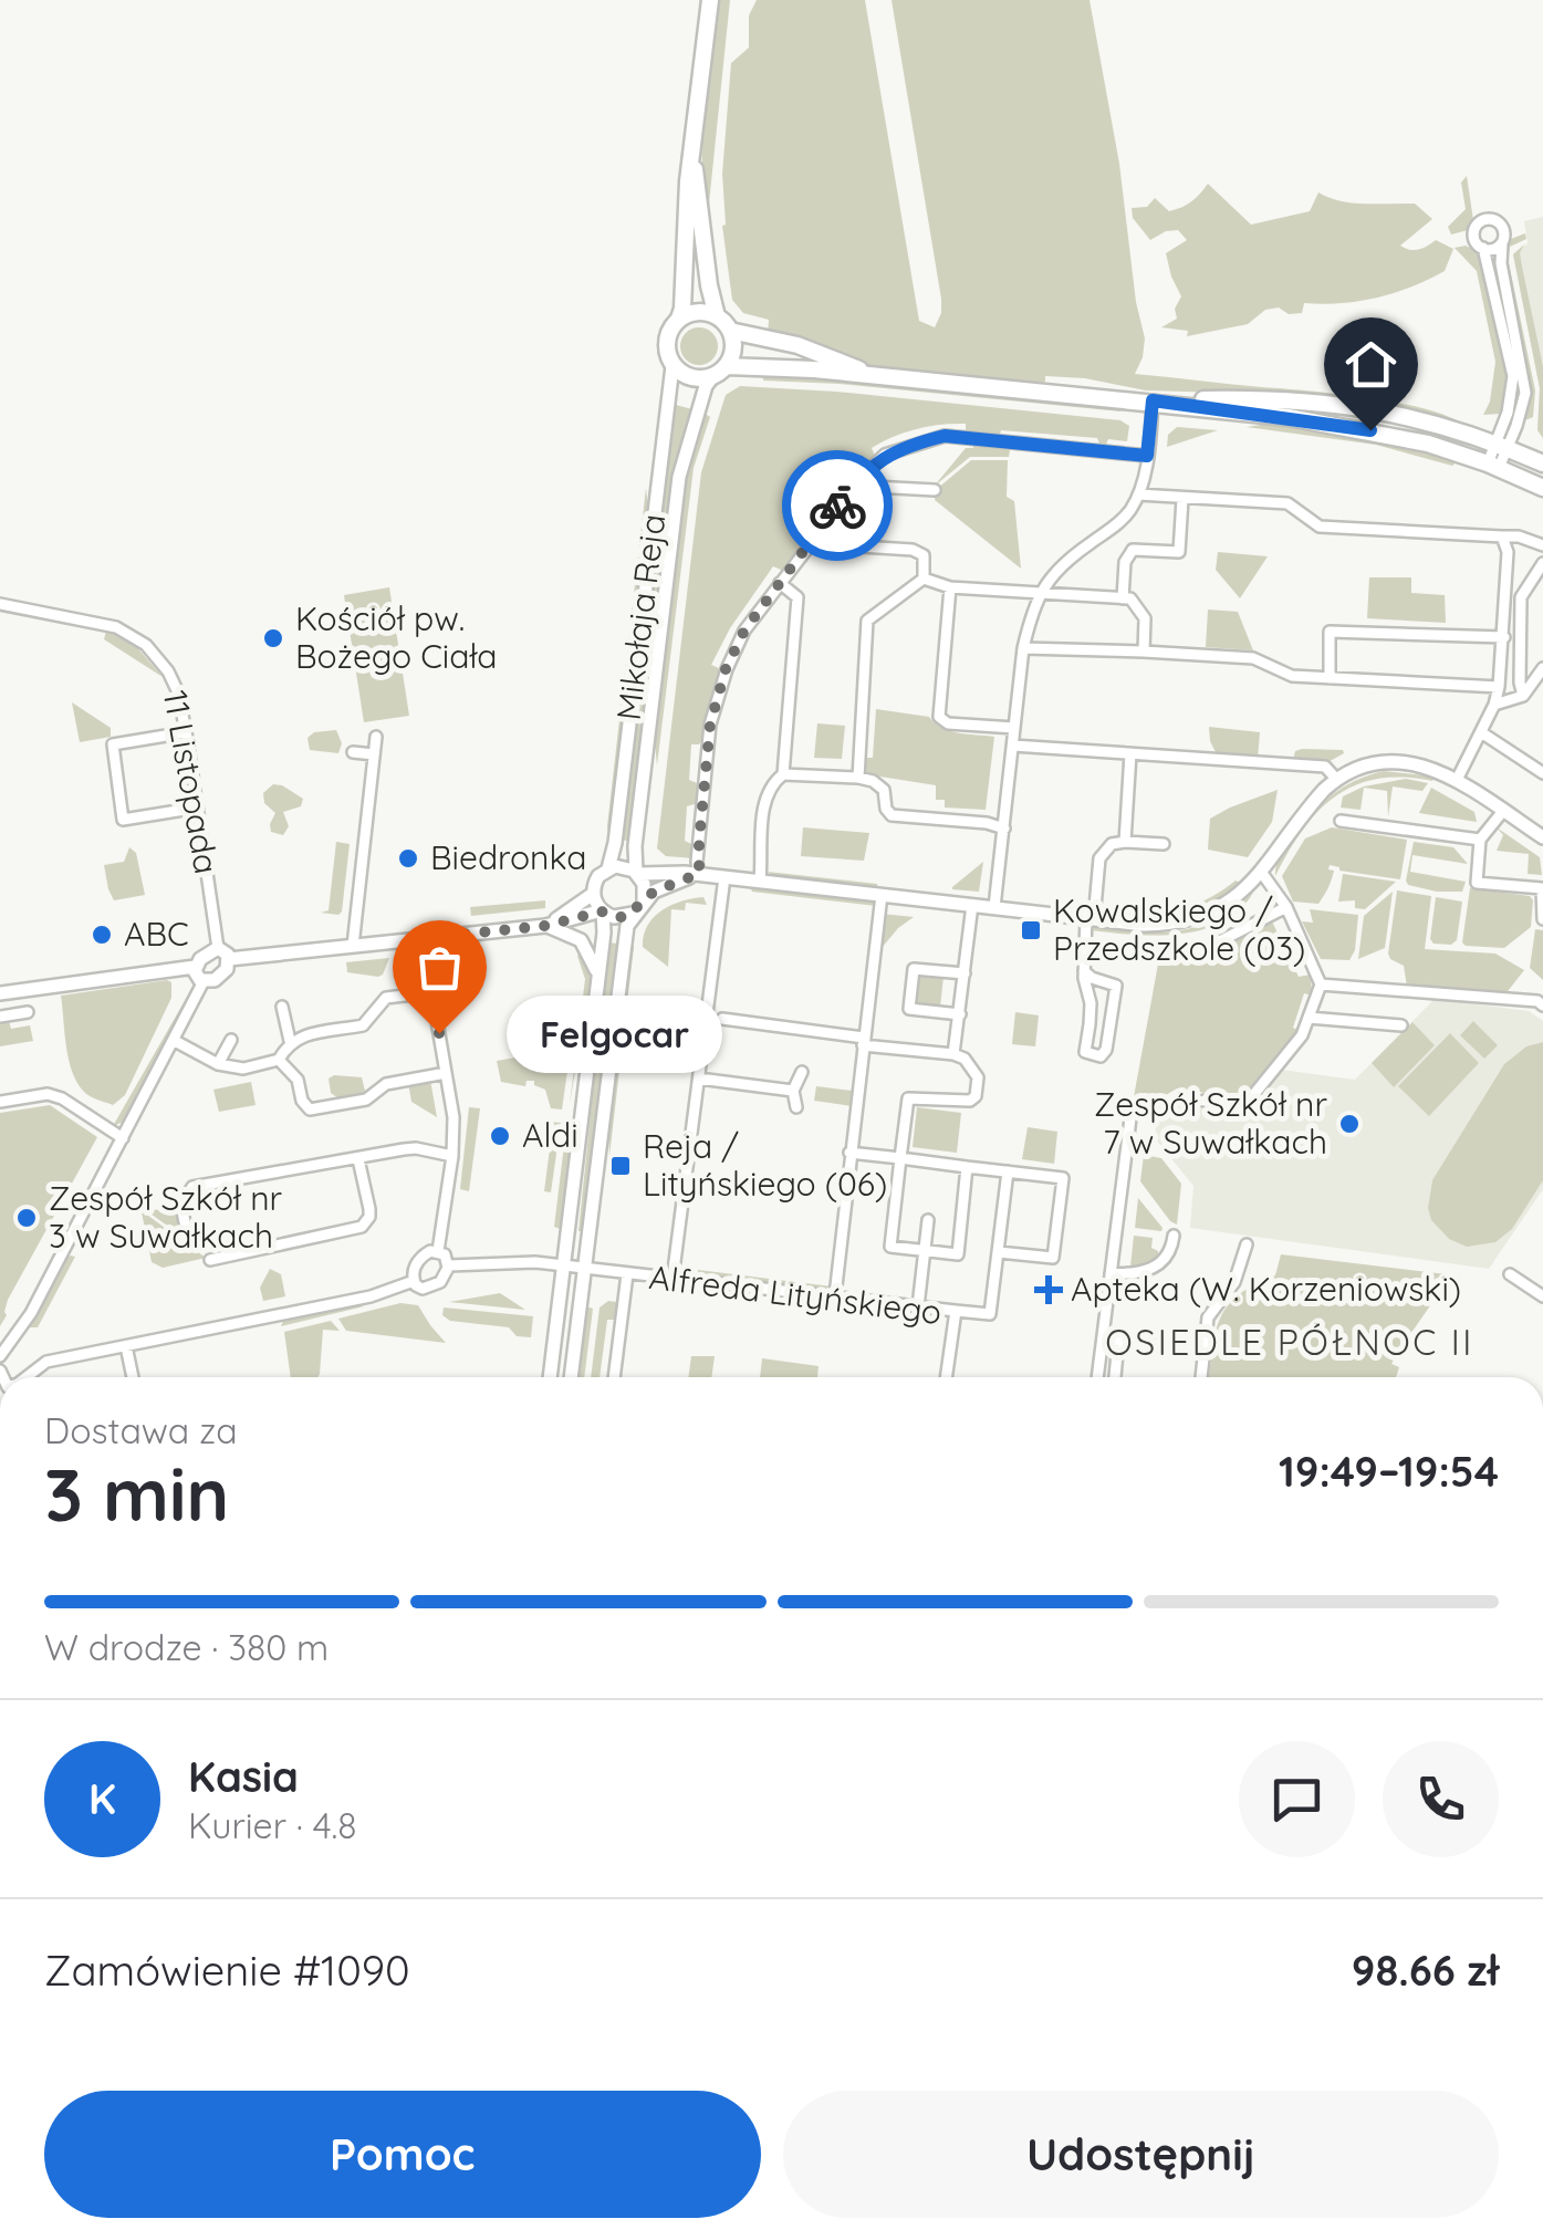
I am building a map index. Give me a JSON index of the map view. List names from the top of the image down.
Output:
{
  "streets": {
    "street": ["Mikołaja Reja", "11 Listopada", "Alfreda Lityńskiego"]
  },
  "districts": ["OSIEDLE PÓŁNOC II"],
  "places": {
    "other": [
      "Kościół pw. Bożego Ciała",
      "Biedronka",
      "ABC",
      "Felgocar",
      "Zespół Szkół nr 7 w Suwałkach",
      "Aldi",
      "Zespół Szkół nr 3 w Suwałkach"
    ],
    "transit": ["Kowalskiego / Przedszkole (03)", "Reja / Lityńskiego (06)"],
    "health": ["Apteka (W. Korzeniowski)"]
  },
  "page": {
    "bubble": "Felgocar",
    "heading": ["3 min", "Dostawa za", "19:49–19:54"],
    "panel": [
      "Kasia",
      "Kurier · 4.8",
      "Zamówienie #1090",
      "98.66 zł"
    ],
    "bar": "W drodze · 380 m",
    "round": "K",
    "buttons": ["Pomoc", "Udostępnij"]
  }
}
